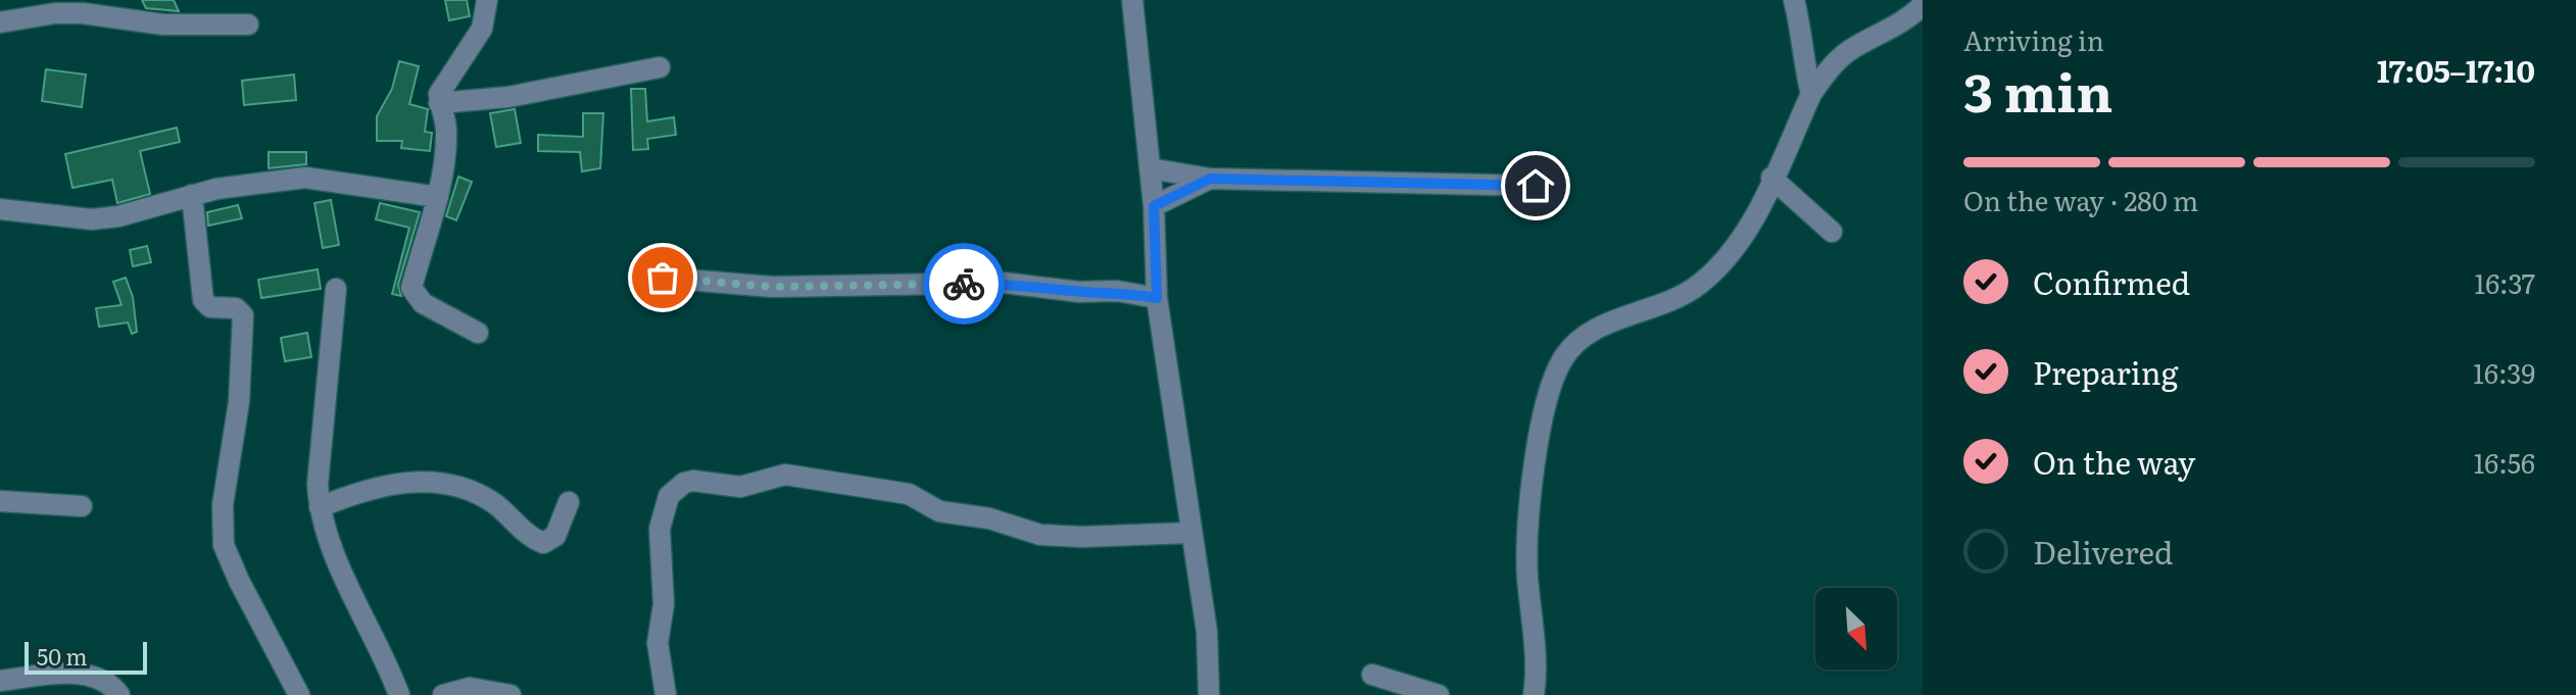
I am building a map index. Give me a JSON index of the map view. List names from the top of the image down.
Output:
{
  "scale_bar": "50 m",
  "north": "bottom right",
  "page": {
    "heading": ["3 min", "Arriving in", "17:05–17:10"],
    "bar": "On the way · 280 m",
    "list": [
      ["Confirmed", "16:37"],
      ["Preparing", "16:39"],
      ["On the way", "16:56"],
      "Delivered"
    ],
    "scale": "50 m"
  }
}
